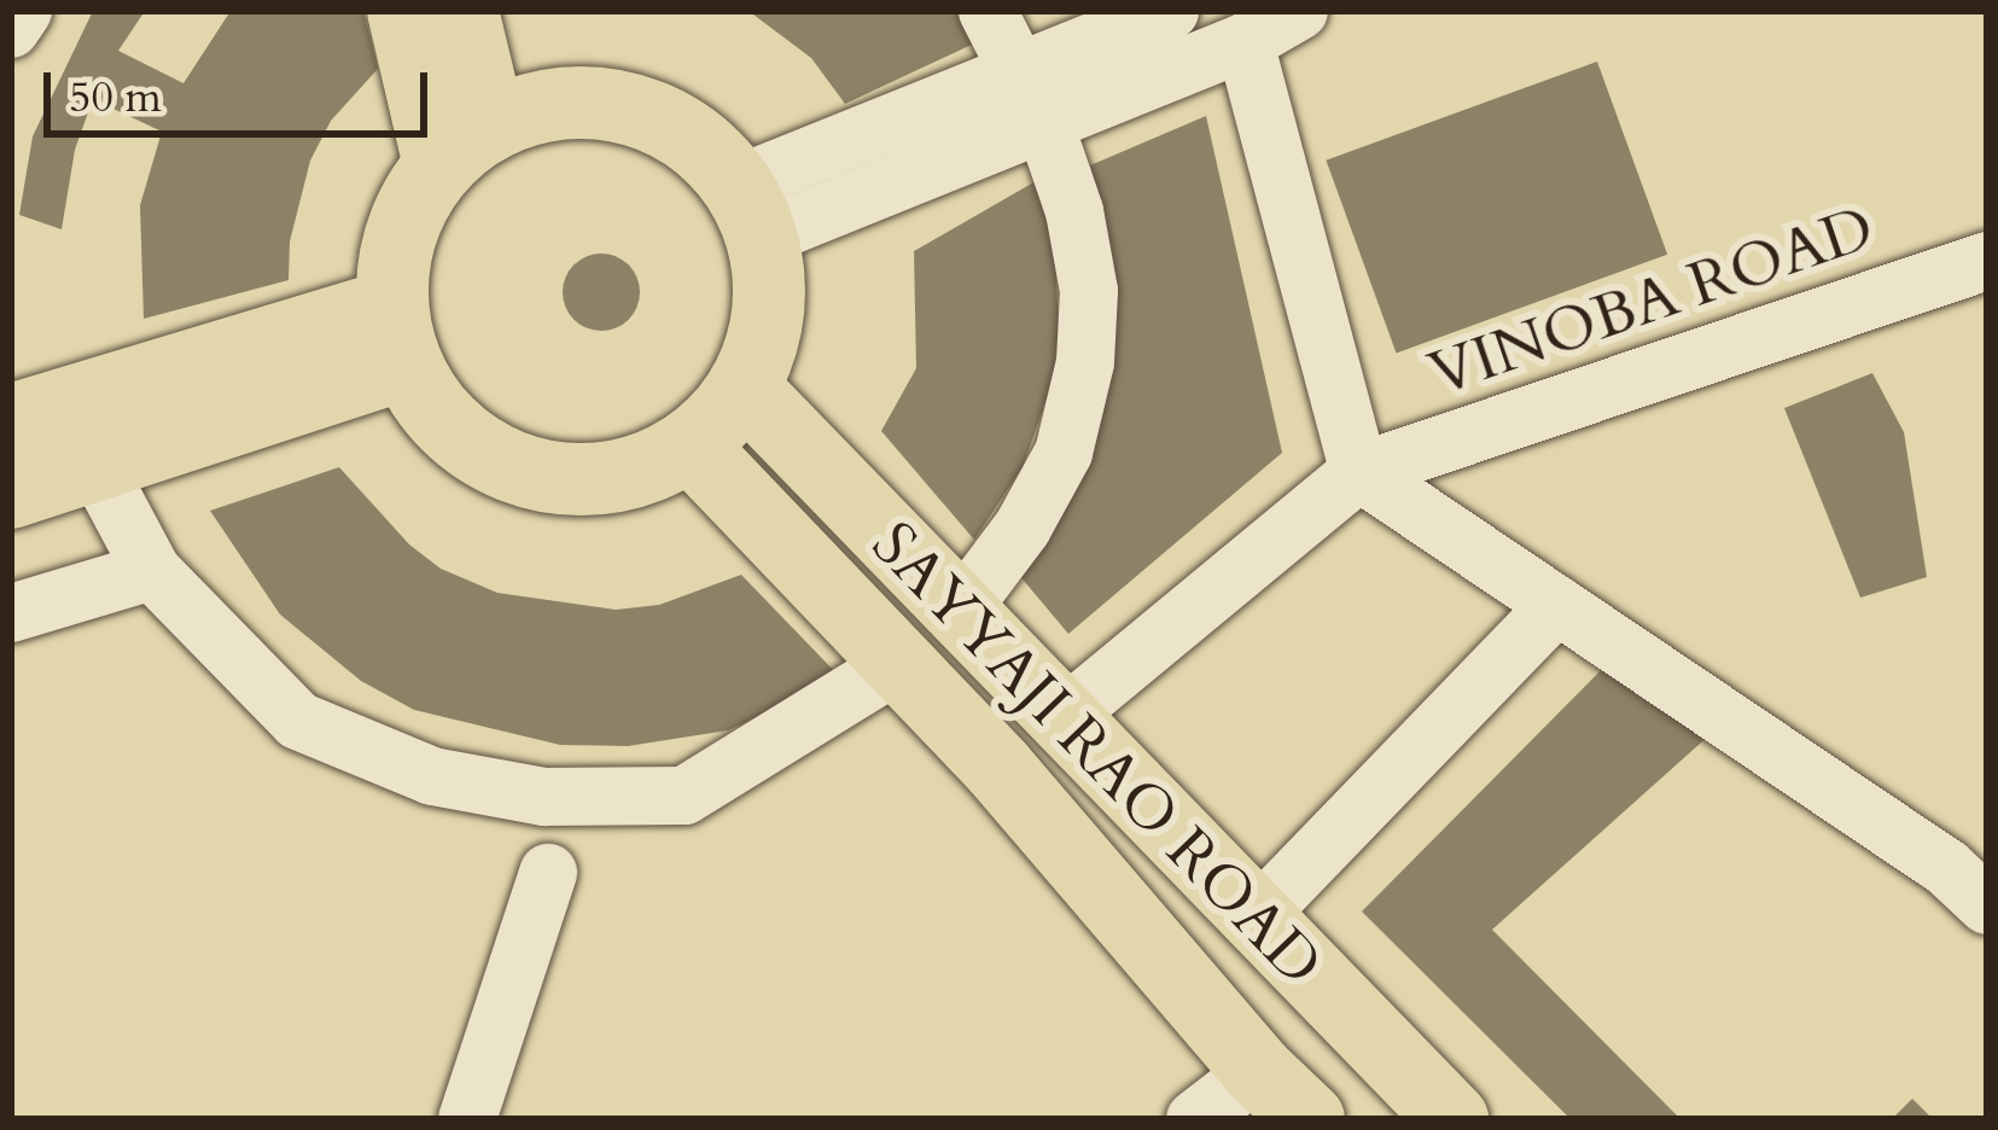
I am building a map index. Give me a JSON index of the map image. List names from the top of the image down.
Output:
{
  "streets": {
    "main road": ["SAYYAJI RAO ROAD"],
    "street": ["VINOBA ROAD"]
  },
  "scale_bar": "50 m"
}
